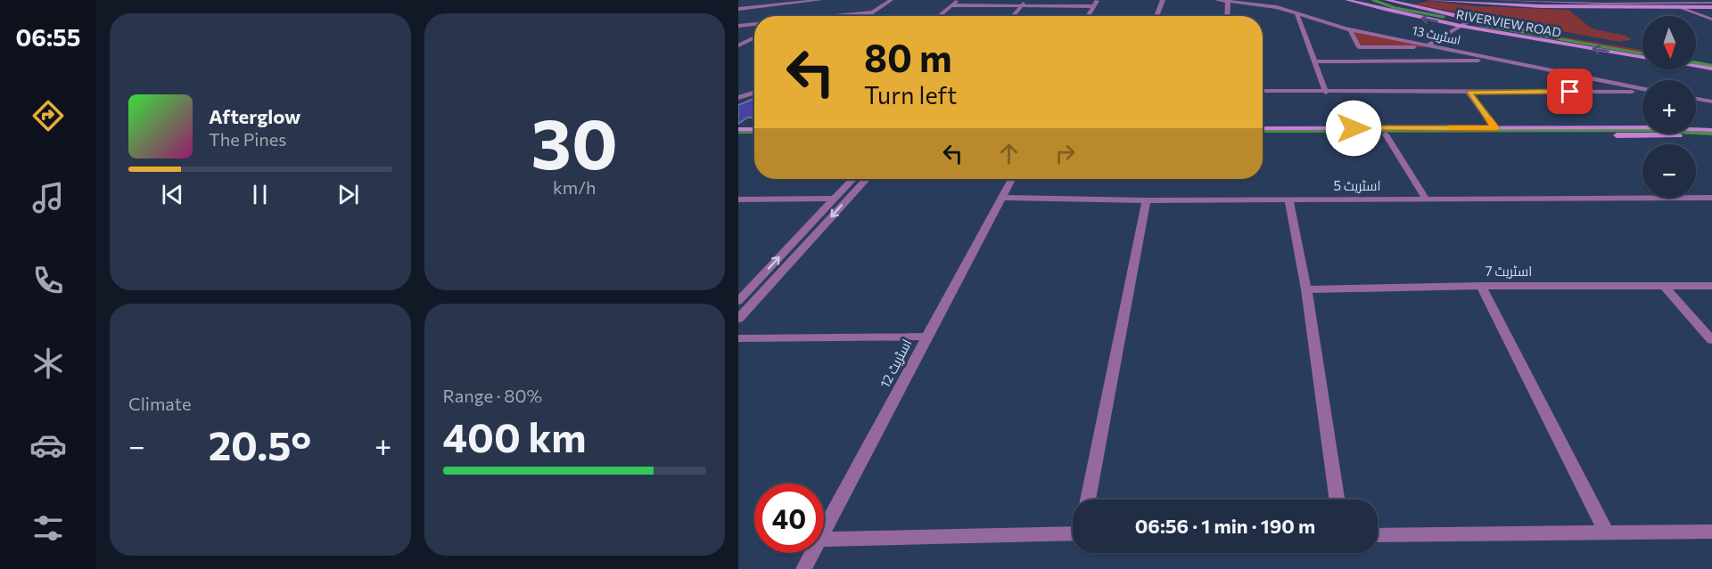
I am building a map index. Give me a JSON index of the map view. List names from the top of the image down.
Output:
{
  "streets": {
    "street": [
      "RIVERVIEW ROAD",
      "اسٹریٹ 13",
      "اسٹریٹ 5",
      "اسٹریٹ 7",
      "اسٹریٹ 12"
    ]
  },
  "crossings": [
    ["اسٹریٹ 5", "اسٹریٹ 12"]
  ],
  "north": "bottom",
  "page": {
    "tabs": "06:55",
    "tile": [
      ["30", "km/h"],
      "Climate",
      ["Range · 80%", "400 km"]
    ],
    "map_buttons": ["+", "−"],
    "turn": ["80 m", "Turn left"],
    "song": ["Afterglow", "The Pines"],
    "heat": ["−", "20.5°", "+"],
    "limit": "40",
    "trip": "06:56 · 1 min · 190 m"
  }
}
